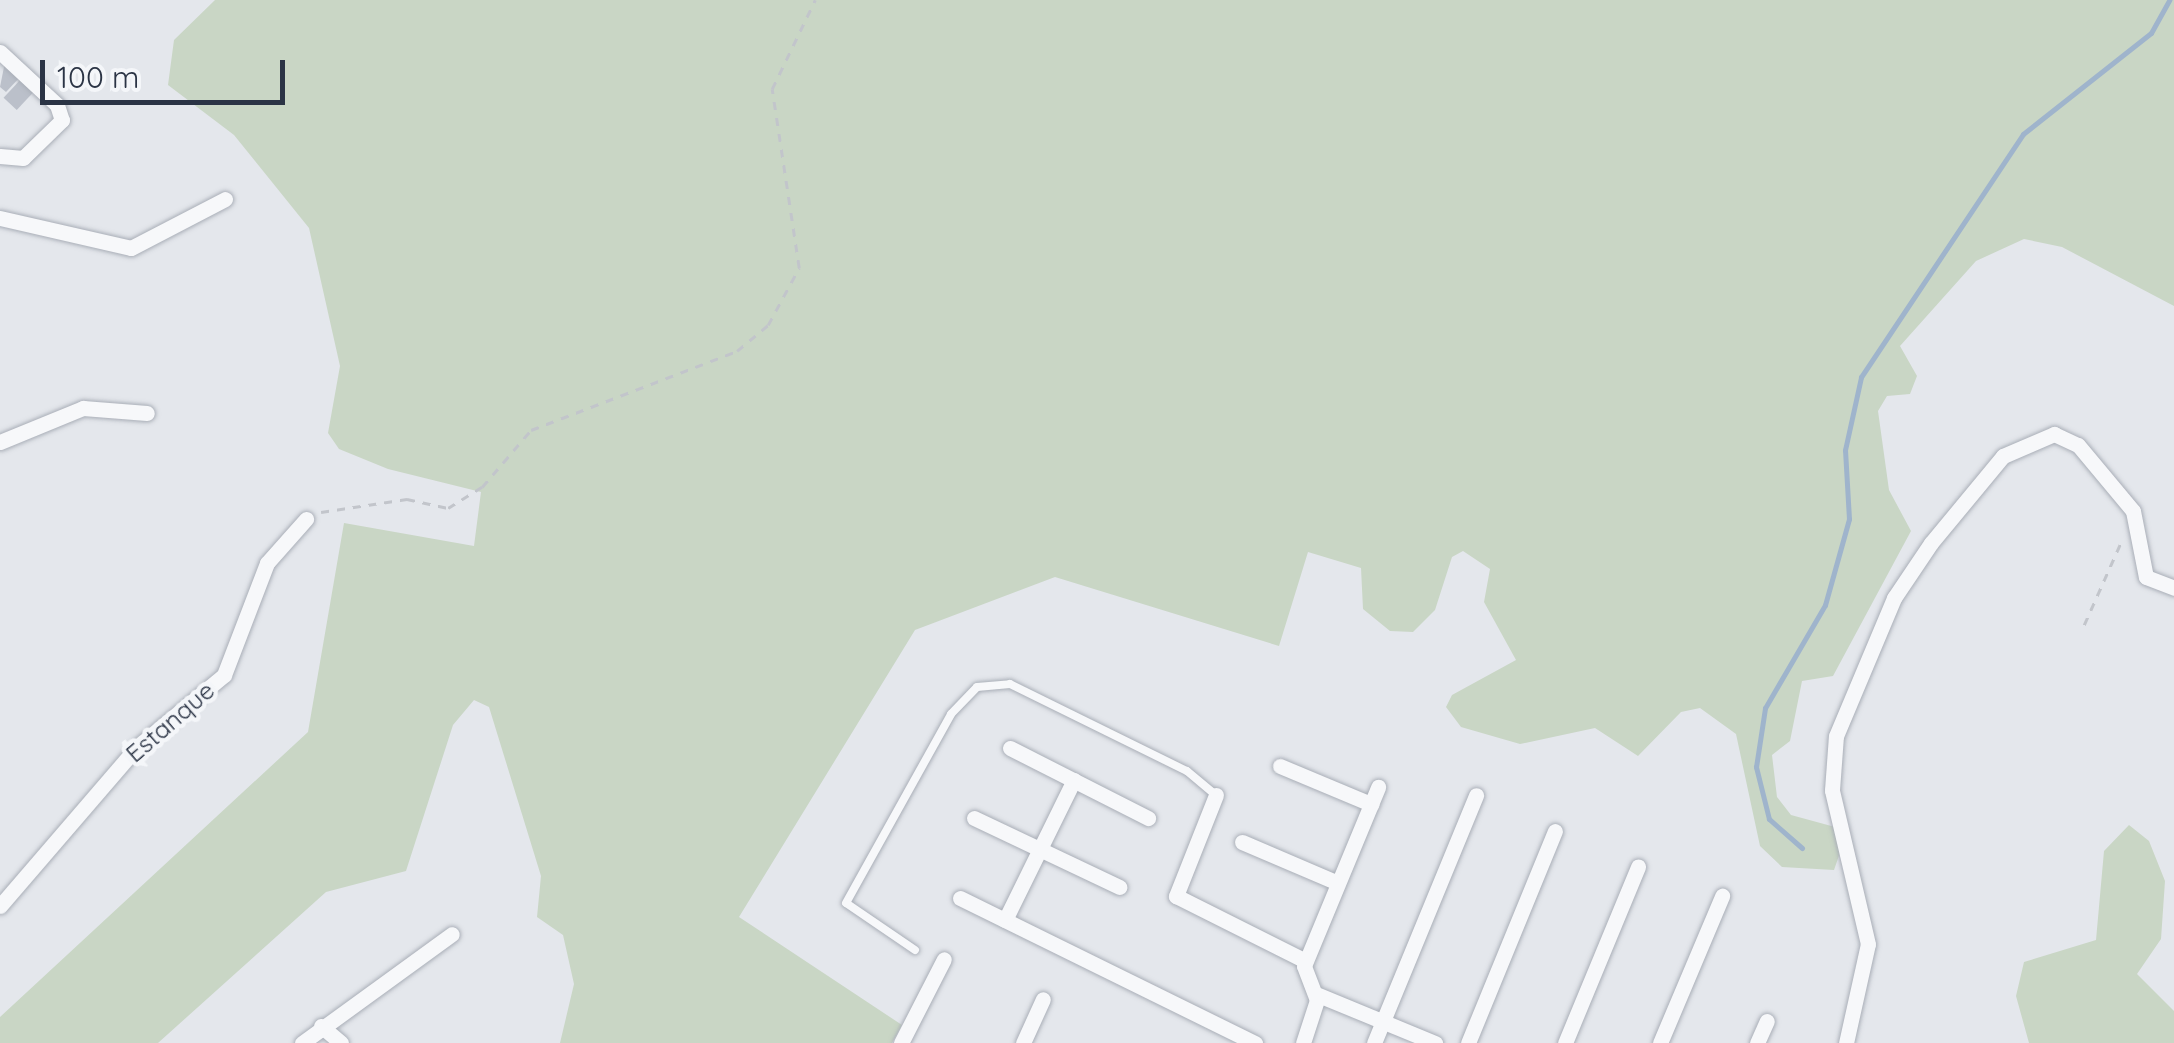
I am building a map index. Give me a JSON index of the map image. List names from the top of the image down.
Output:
{
  "streets": {
    "street": ["Estanque"]
  },
  "scale_bar": "100 m"
}
